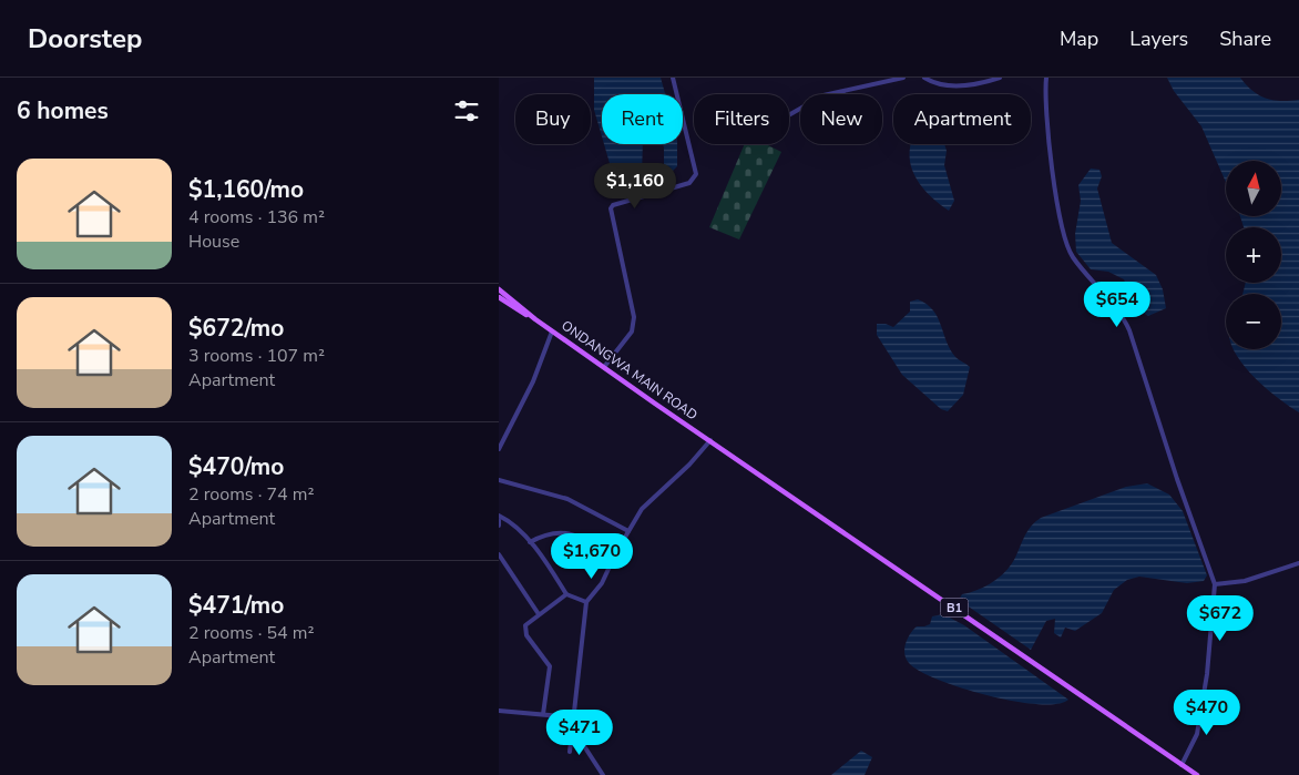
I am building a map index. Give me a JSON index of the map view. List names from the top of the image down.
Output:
{
  "streets": {
    "main road": ["ONDANGWA MAIN ROAD", "B1"]
  },
  "crossings": [
    ["ONDANGWA MAIN ROAD", "B1"]
  ],
  "north": "top",
  "page": {
    "header": "Doorstep",
    "nav": ["Map", "Layers", "Share"],
    "heading": "6 homes",
    "chip": [
      "Buy",
      "Rent",
      "Filters",
      "New",
      "Apartment"
    ],
    "list": [
      {
        "name": "$1,160/mo",
        "note": "4 rooms · 136 m² · House"
      },
      {
        "name": "$672/mo",
        "note": "3 rooms · 107 m² · Apartment"
      },
      {
        "name": "$470/mo",
        "note": "2 rooms · 74 m² · Apartment"
      },
      {
        "name": "$471/mo",
        "note": "2 rooms · 54 m² · Apartment"
      }
    ],
    "map_buttons": ["+", "−"],
    "price": [
      "$1,160",
      "$654",
      "$1,670",
      "$672",
      "$470",
      "$471"
    ]
  }
}
